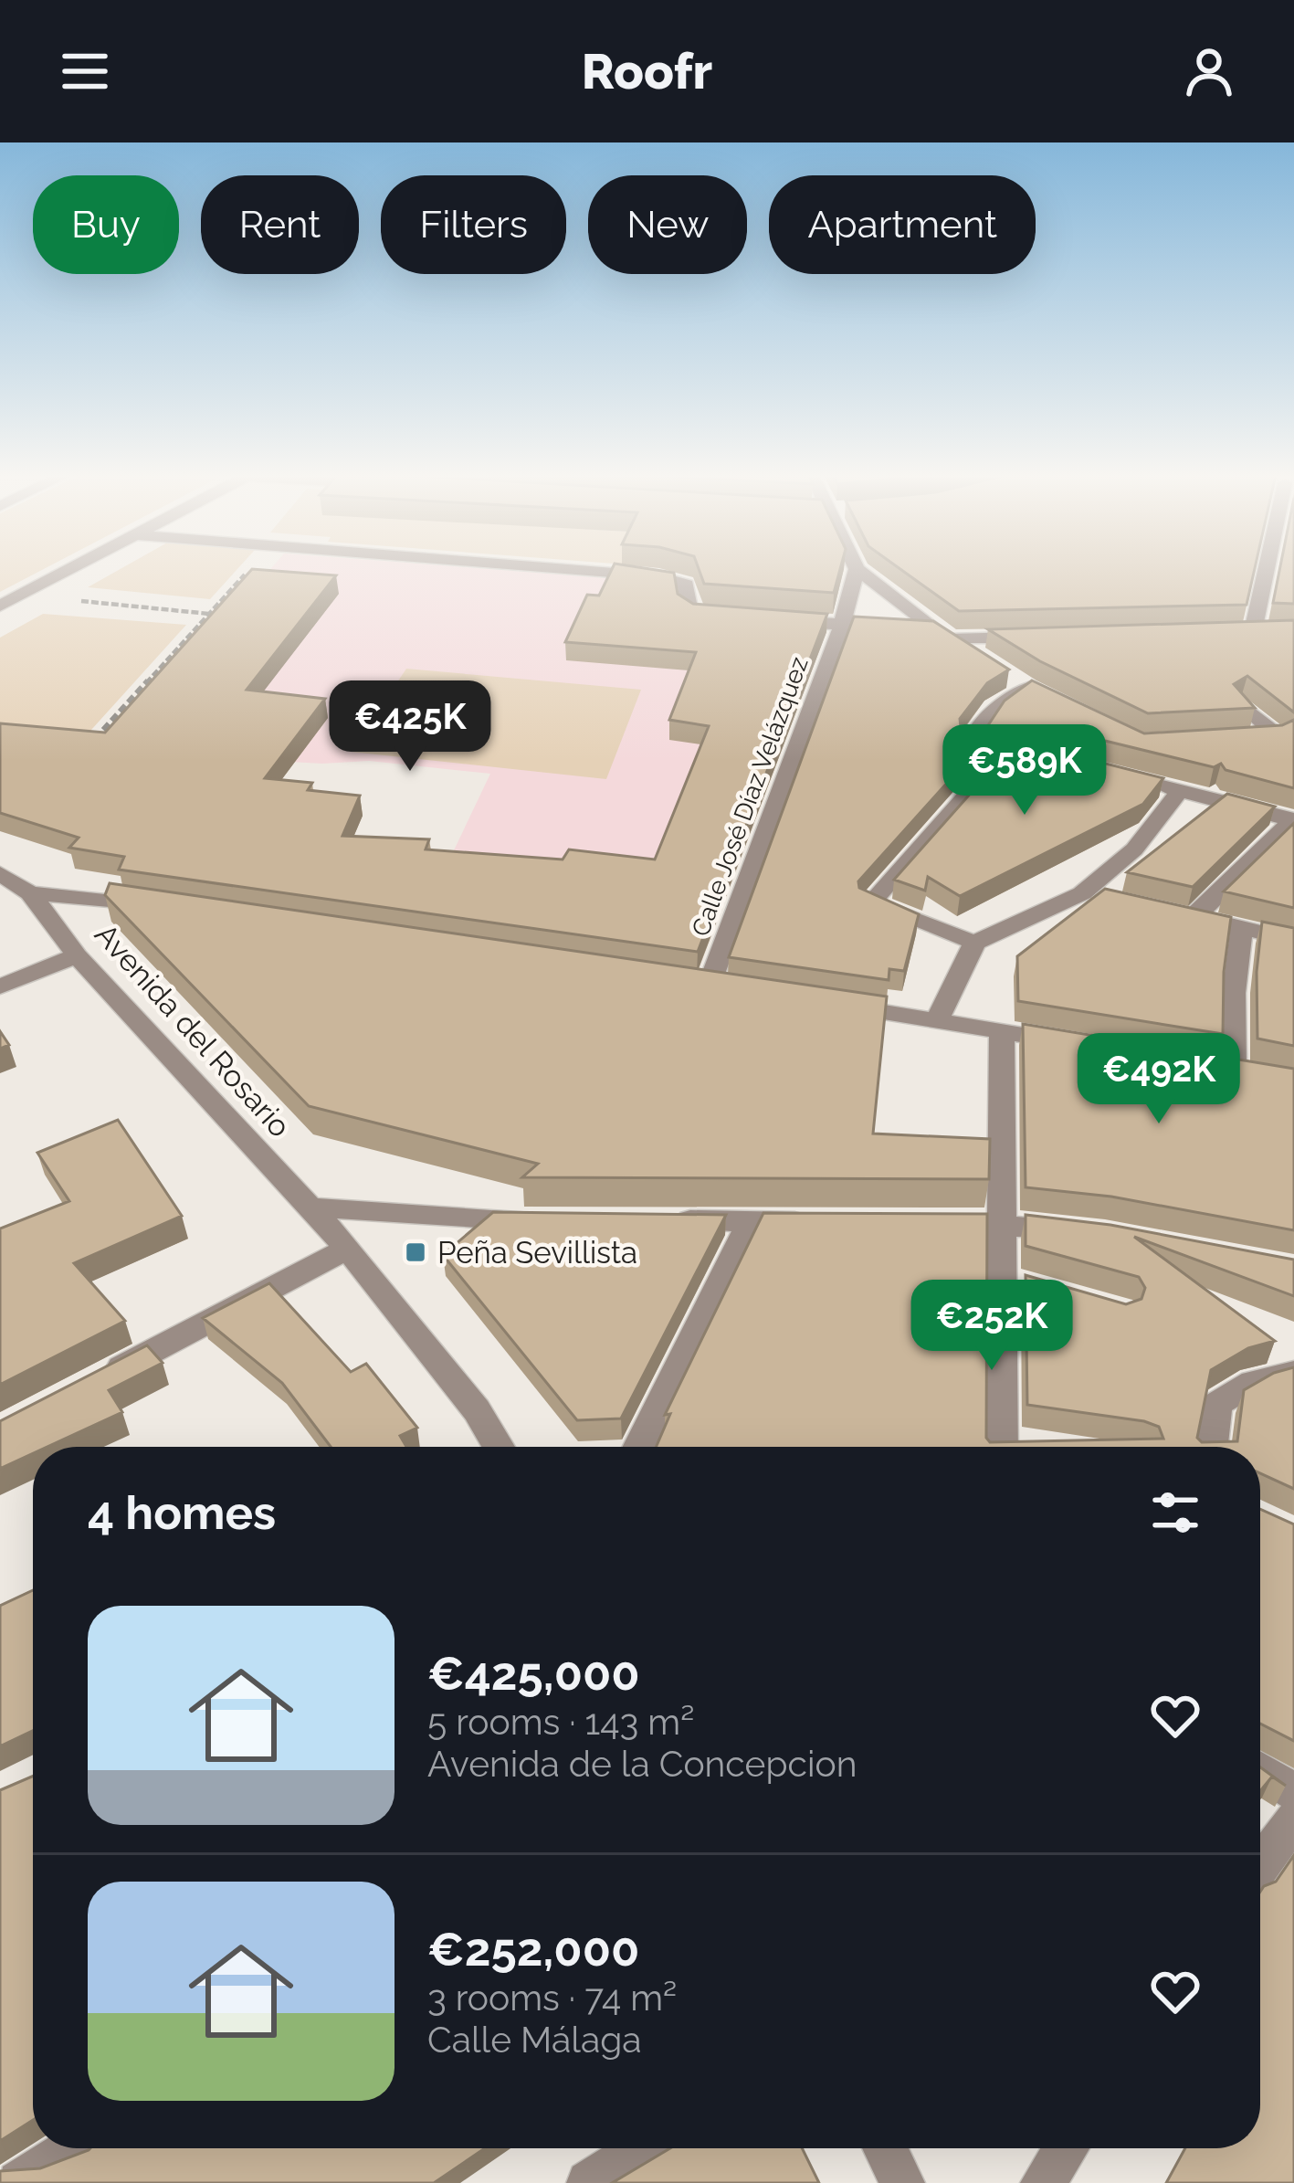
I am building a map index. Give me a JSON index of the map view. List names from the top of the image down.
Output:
{
  "streets": {
    "street": ["Calle José Díaz Velázquez", "Avenida del Rosario"]
  },
  "places": {
    "transit": ["Peña Sevillista"]
  },
  "page": {
    "header": "Roofr",
    "chip": [
      "Buy",
      "Rent",
      "Filters",
      "New",
      "Apartment"
    ],
    "price": [
      "€425K",
      "€589K",
      "€492K",
      "€252K"
    ],
    "heading": "4 homes",
    "list": [
      {
        "name": "€425,000",
        "note": "5 rooms · 143 m² · Avenida de la Concepcion"
      },
      {
        "name": "€252,000",
        "note": "3 rooms · 74 m² · Calle Málaga"
      }
    ]
  }
}
